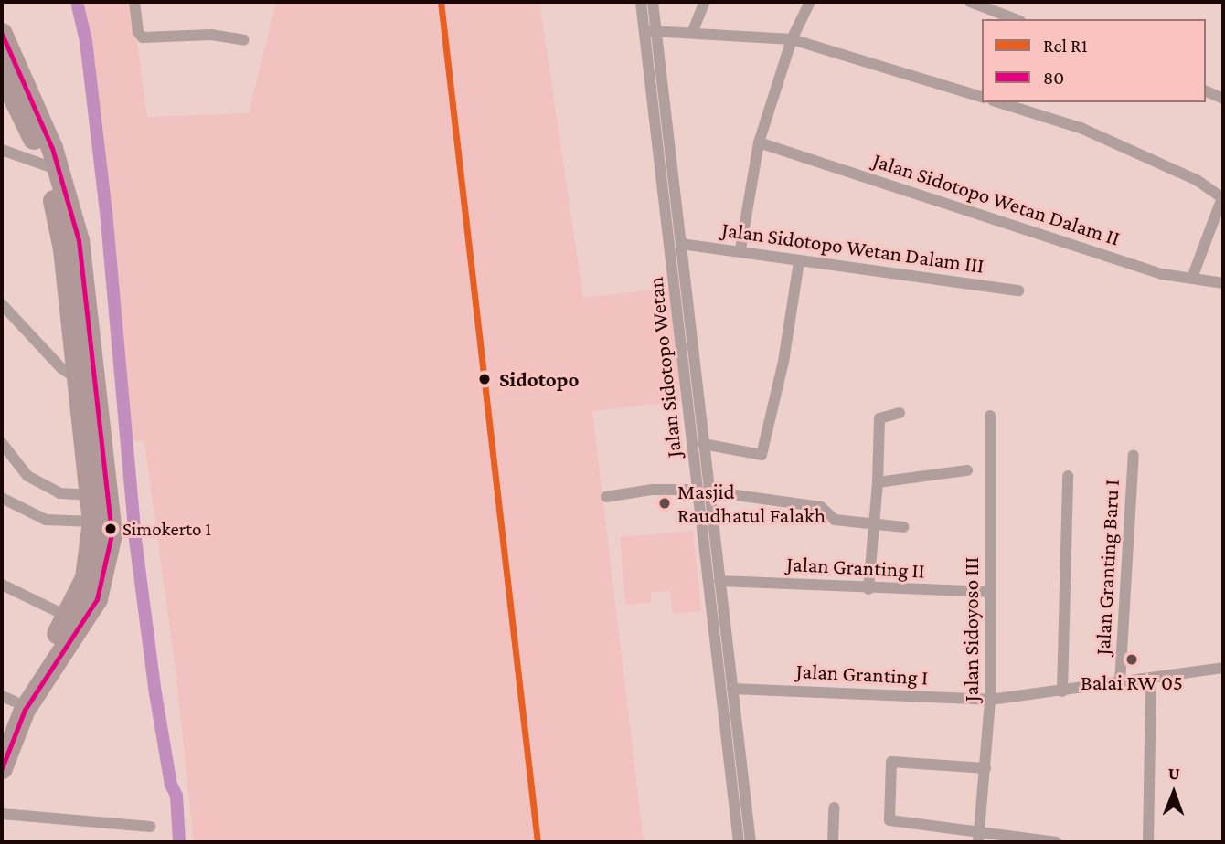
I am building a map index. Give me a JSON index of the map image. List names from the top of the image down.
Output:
{
  "streets": {
    "street": [
      "Jalan Sidotopo Wetan Dalam II",
      "Jalan Sidotopo Wetan Dalam III",
      "Jalan Sidotopo Wetan",
      "Jalan Granting II",
      "Jalan Granting Baru I",
      "Jalan Sidoyoso III",
      "Jalan Granting I"
    ]
  },
  "crossings": [
    ["Jalan Sidotopo Wetan Dalam III", "Jalan Sidotopo Wetan"],
    ["Jalan Sidotopo Wetan", "Jalan Granting II"],
    ["Jalan Sidotopo Wetan", "Jalan Granting I"],
    ["Jalan Granting II", "Jalan Sidoyoso III"],
    ["Jalan Granting Baru I", "Jalan Granting I"],
    ["Jalan Sidoyoso III", "Jalan Granting I"]
  ],
  "places": [
    "Sidotopo",
    "Masjid Raudhatul Falakh",
    "Simokerto 1",
    "Balai RW 05"
  ],
  "lines": ["rail line R1", "transit line 80"],
  "legend": ["Rel R1", "80"],
  "north": "top"
}
